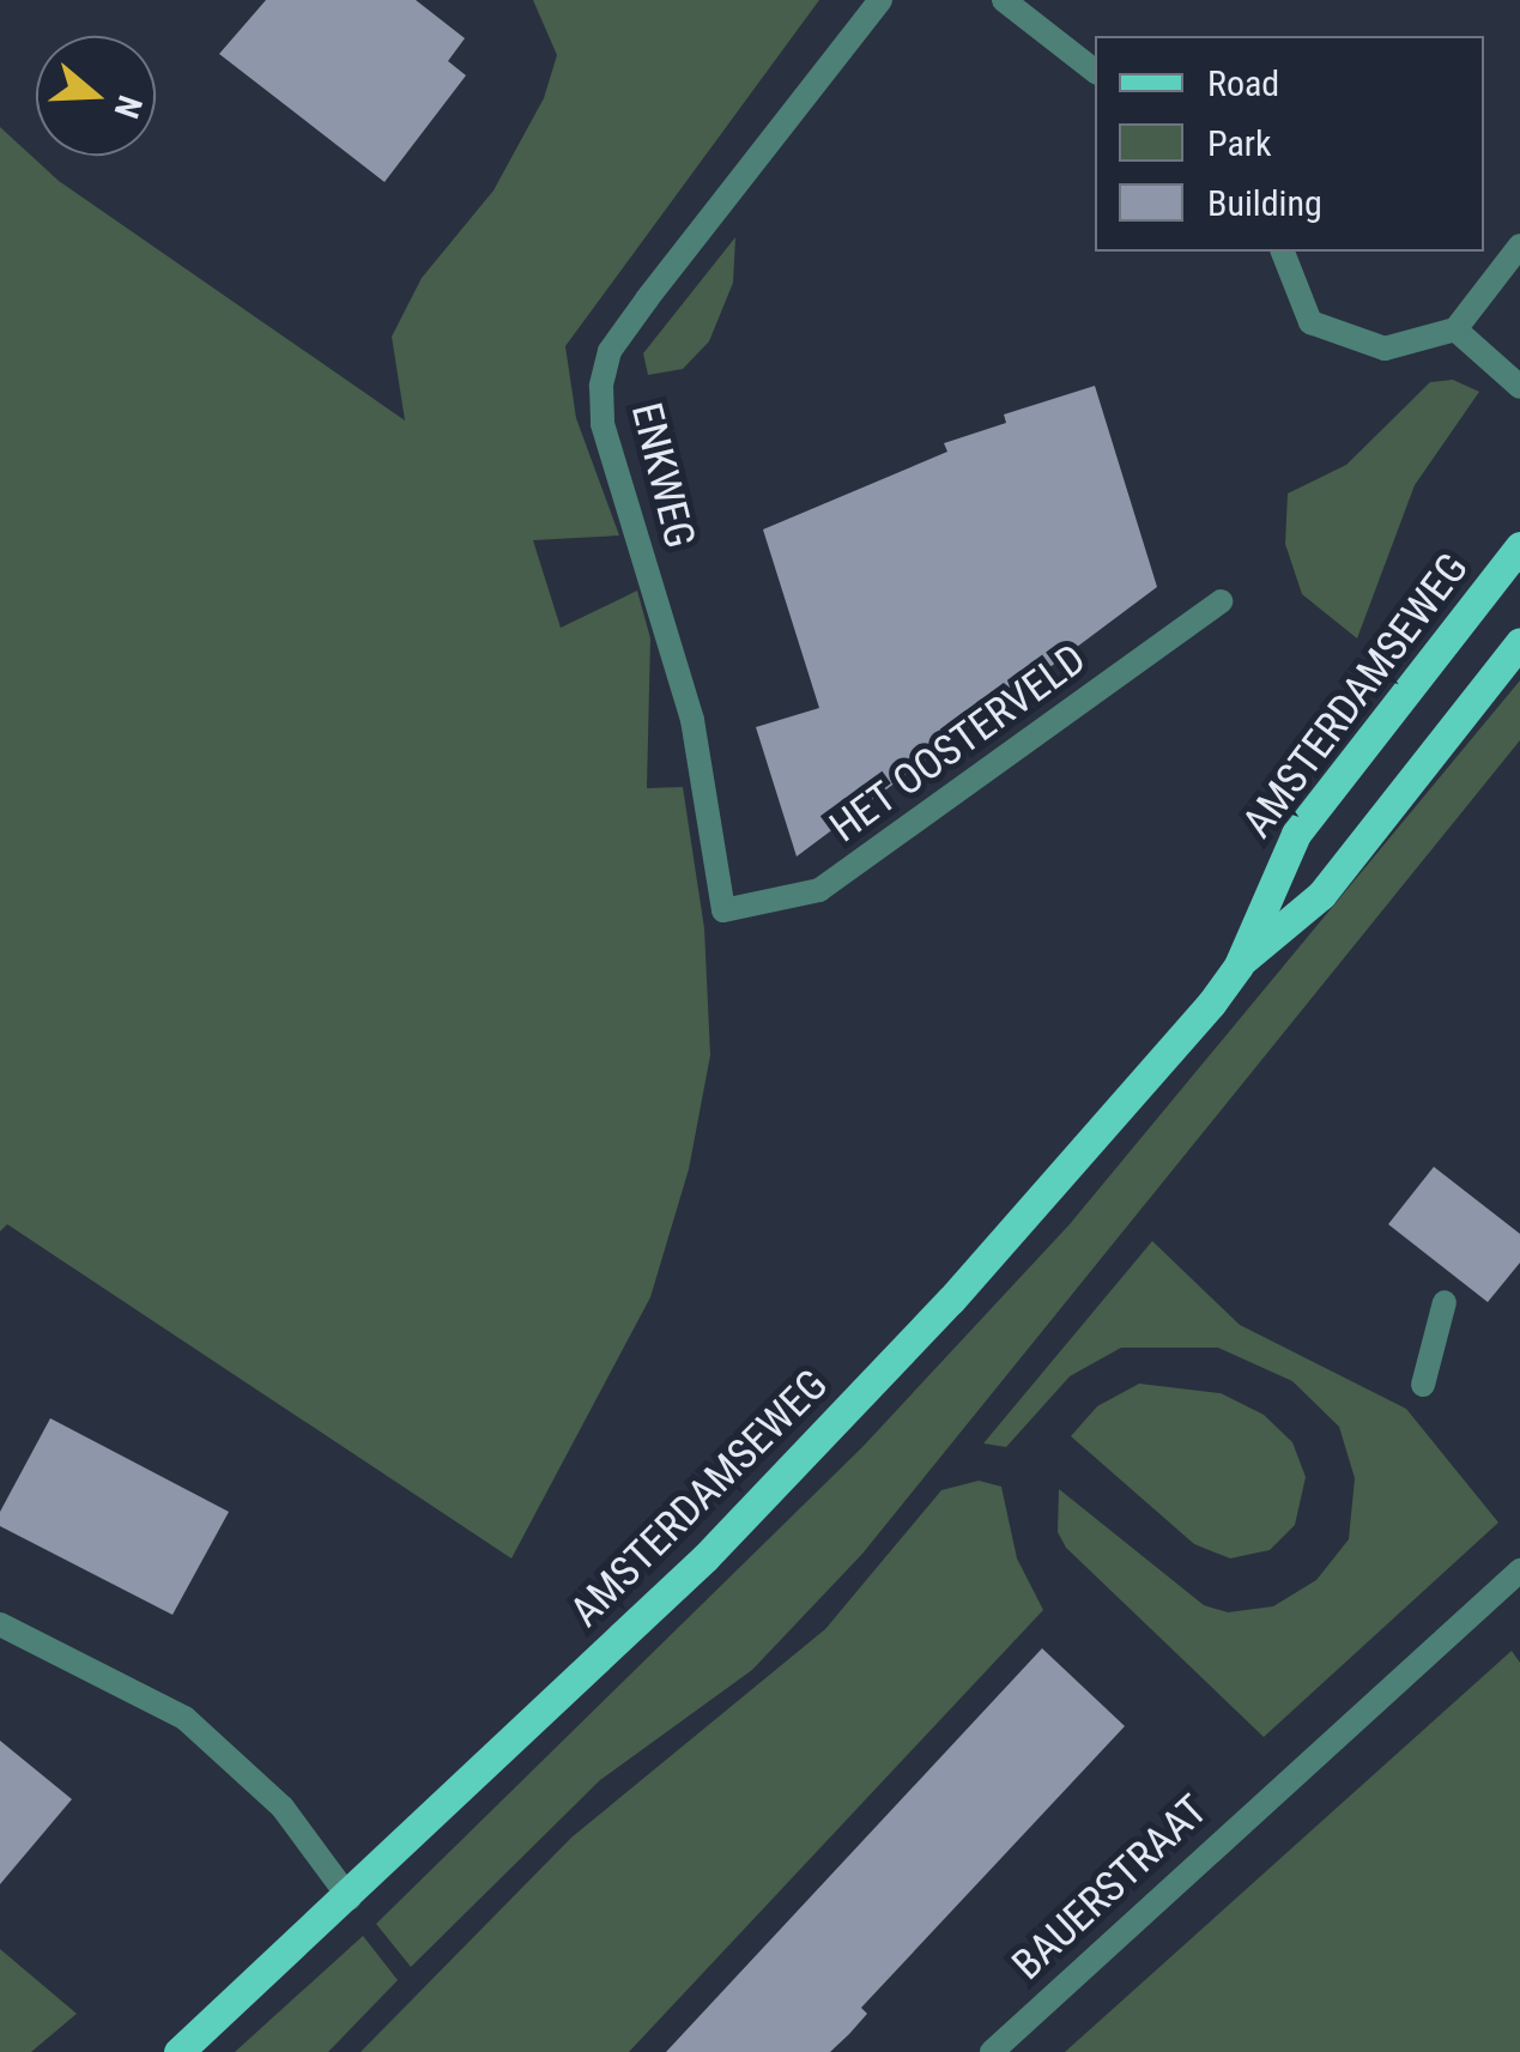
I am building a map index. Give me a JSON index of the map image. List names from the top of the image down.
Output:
{
  "streets": {
    "main road": ["AMSTERDAMSEWEG"],
    "street": ["ENKWEG", "HET OOSTERVELD", "BAUERSTRAAT"]
  },
  "crossings": [
    ["ENKWEG", "HET OOSTERVELD"]
  ],
  "legend": ["Road", "Park", "Building"],
  "north": "right"
}
